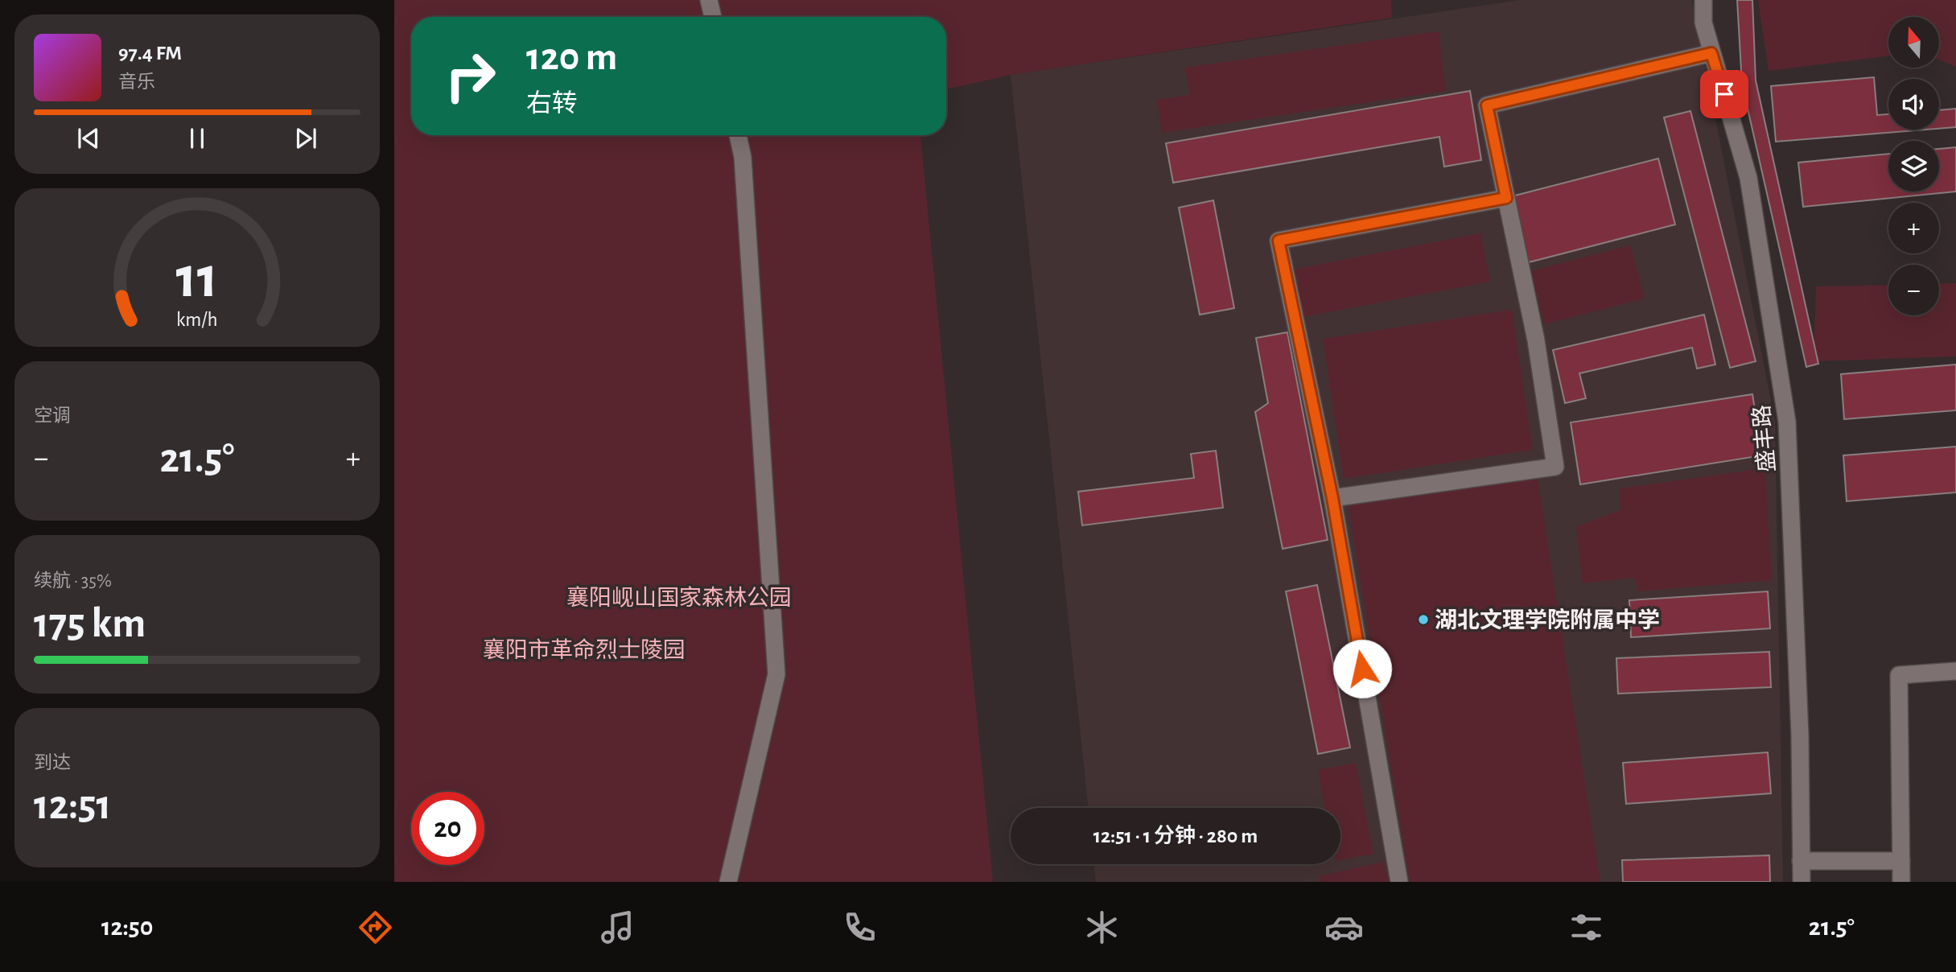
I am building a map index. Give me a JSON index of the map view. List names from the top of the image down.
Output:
{
  "streets": {
    "street": ["盛丰路"]
  },
  "parks": ["襄阳岘山国家森林公园", "襄阳市革命烈士陵园"],
  "places": ["湖北文理学院附属中学"],
  "north": "top",
  "page": {
    "map_buttons": ["+", "−"],
    "turn": ["120 m", "右转"],
    "song": ["97.4 FM", "音乐"],
    "tile": [
      "空调",
      ["续航 · 35%", "175 km"],
      ["到达", "12:51"]
    ],
    "heat": ["−", "21.5°", "+"],
    "limit": "20",
    "trip": "12:51 · 1 分钟 · 280 m",
    "tabs": ["12:50", "21.5°"],
    "gauge": ["11", "km/h"]
  }
}
